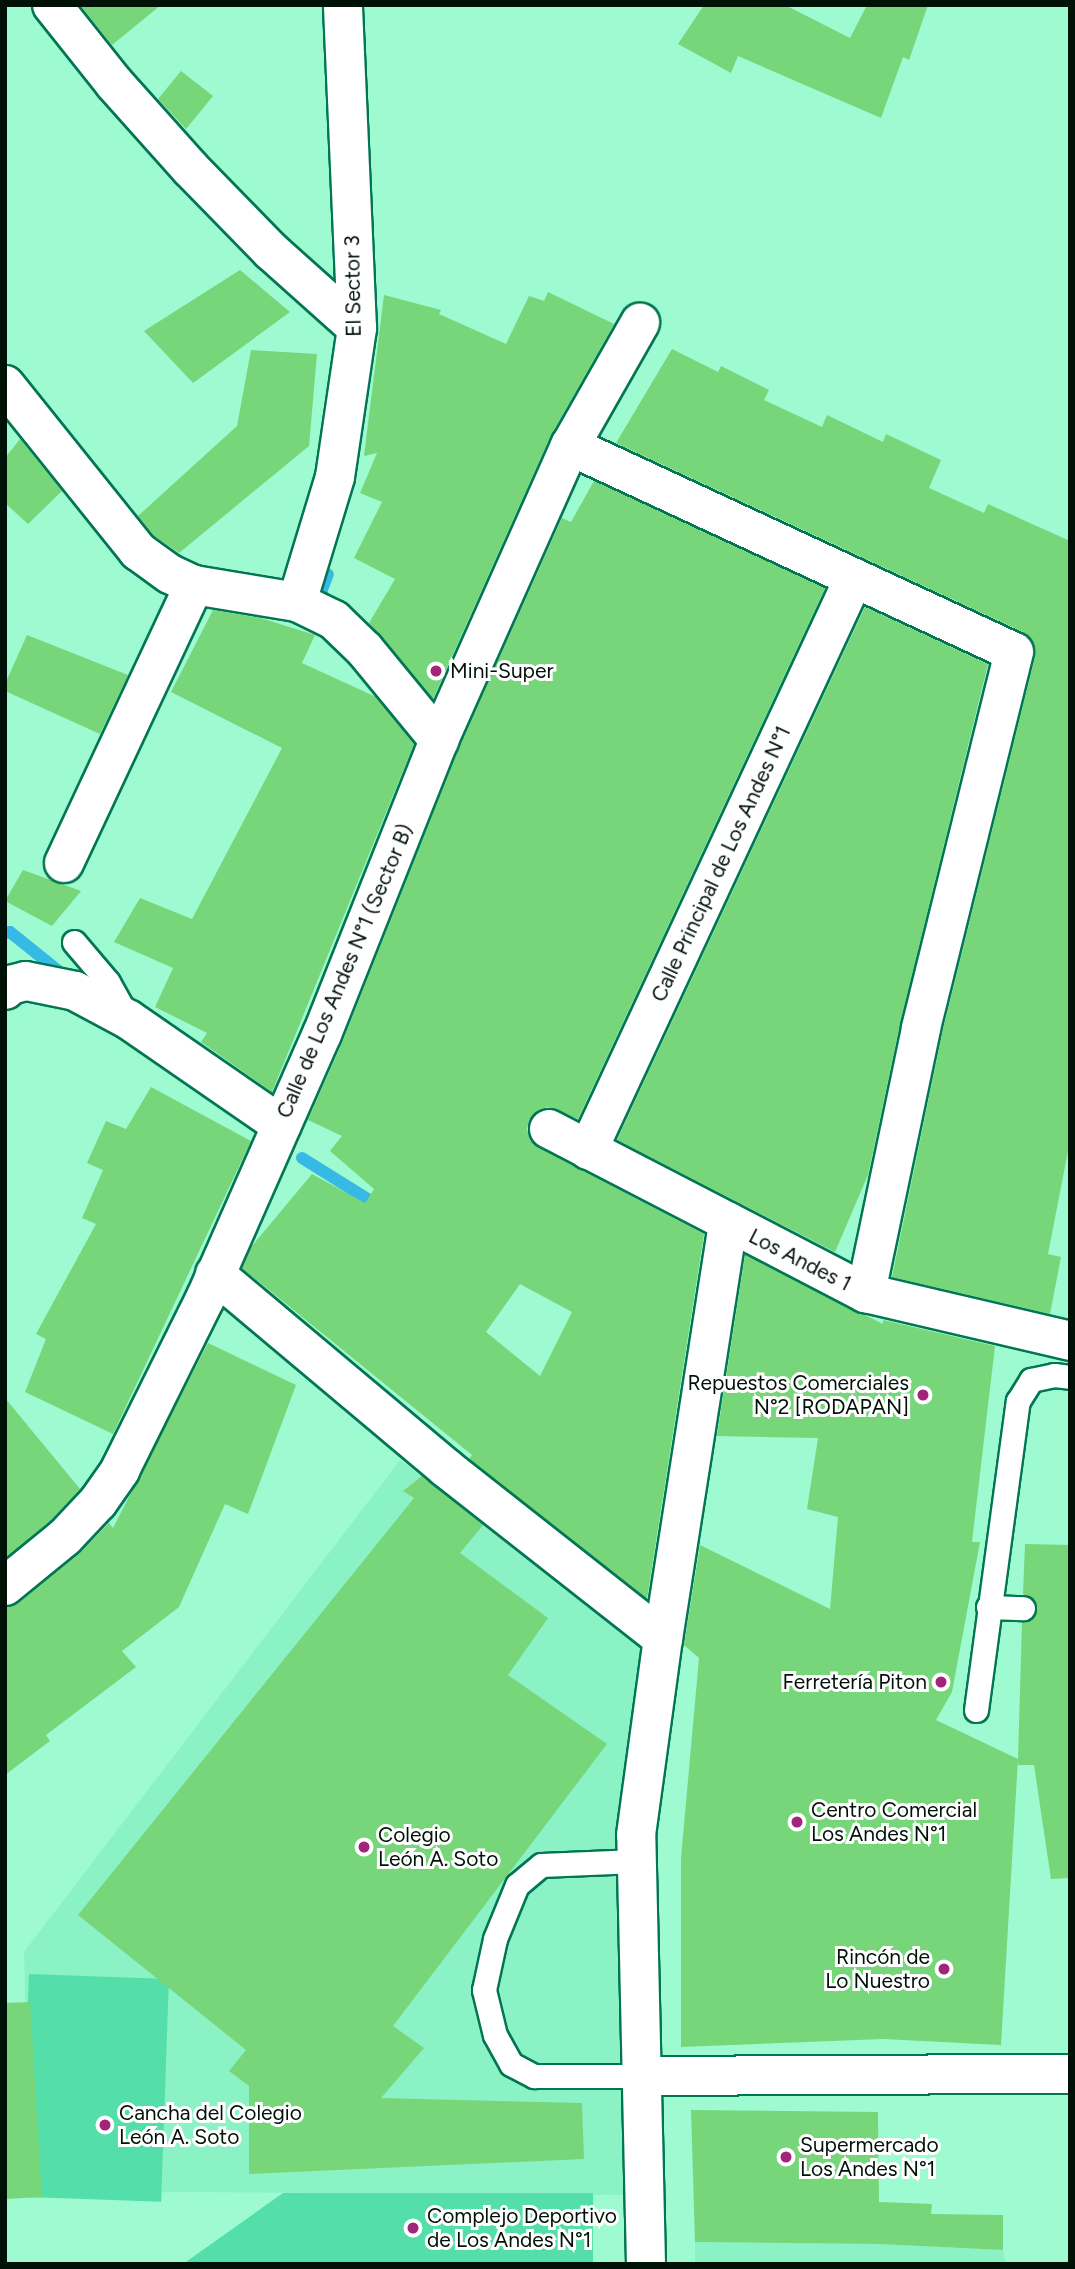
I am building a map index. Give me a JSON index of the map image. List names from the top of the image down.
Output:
{
  "streets": {
    "street": [
      "El Sector 3",
      "Calle Principal de Los Andes N°1",
      "Calle de Los Andes N°1 (Sector B)",
      "Los Andes 1"
    ]
  },
  "crossings": [
    ["Calle Principal de Los Andes N°1", "Los Andes 1"]
  ],
  "places": [
    "Mini-Super",
    "Repuestos Comerciales N°2 [RODAPAN]",
    "Ferretería Piton",
    "Centro Comercial Los Andes N°1",
    "Colegio León A. Soto",
    "Rincón de Lo Nuestro",
    "Cancha del Colegio León A. Soto",
    "Supermercado Los Andes N°1",
    "Complejo Deportivo de Los Andes N°1"
  ]
}
